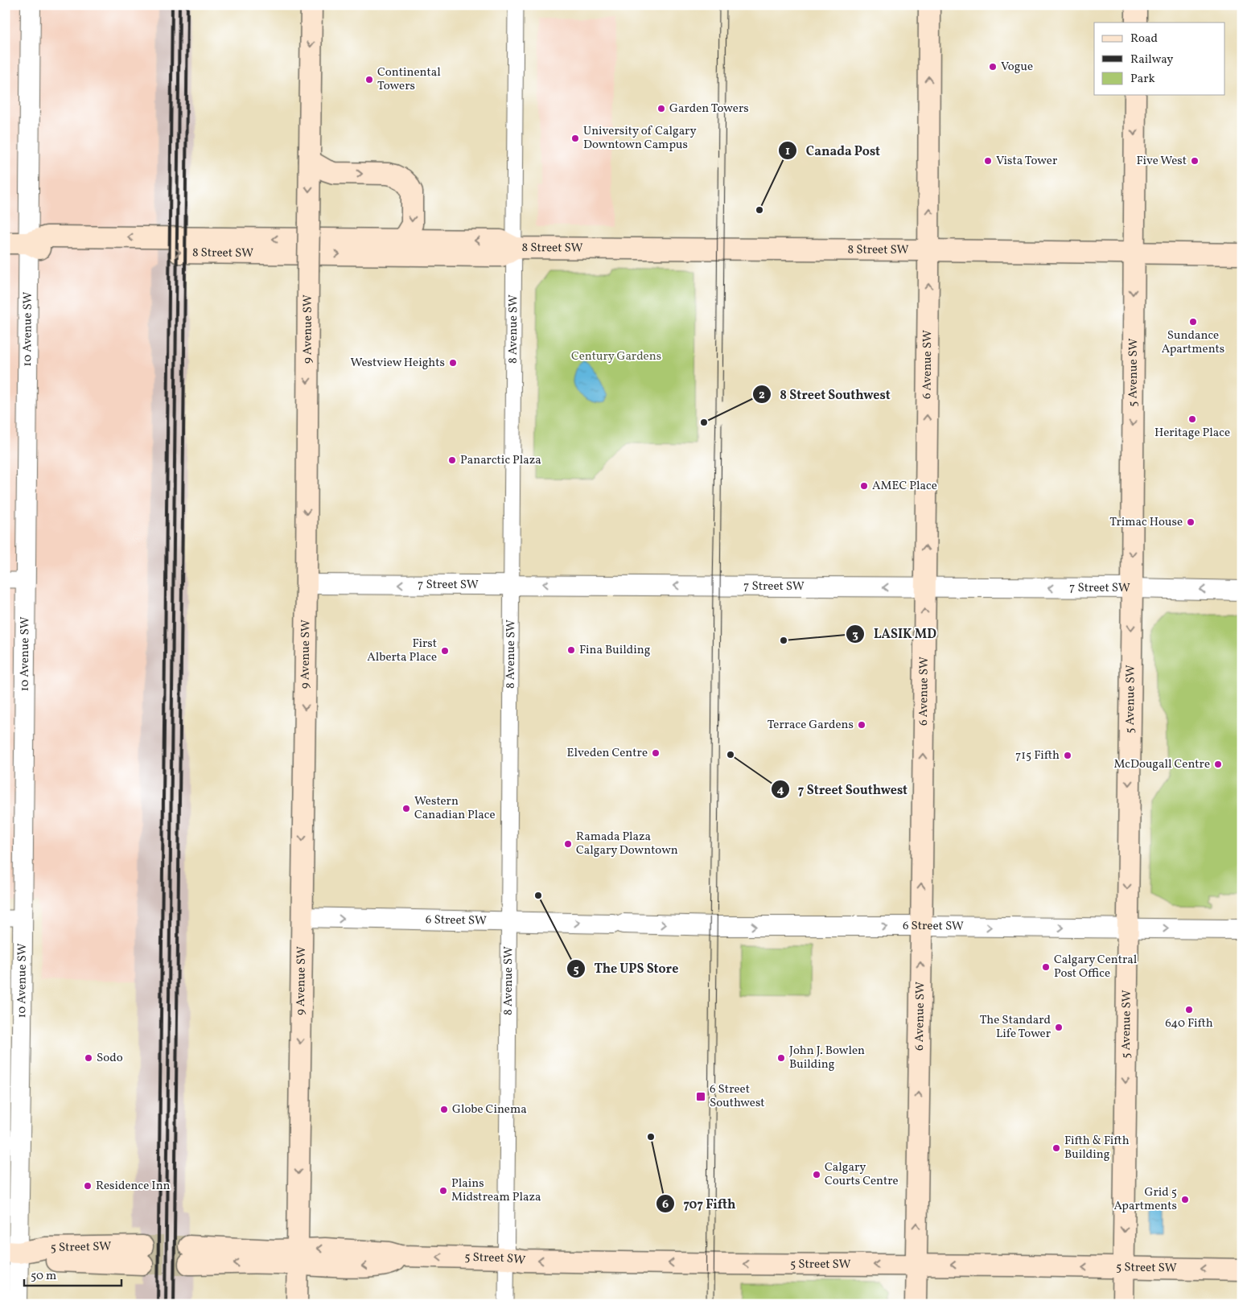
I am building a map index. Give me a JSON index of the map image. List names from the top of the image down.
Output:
{
  "streets": {
    "main road": [
      "8 Street SW",
      "9 Avenue SW",
      "6 Avenue SW",
      "5 Avenue SW",
      "5 Street SW"
    ],
    "street": [
      "10 Avenue SW",
      "8 Avenue SW",
      "7 Street SW",
      "6 Street SW"
    ]
  },
  "crossings": [
    ["8 Street SW", "10 Avenue SW"],
    ["8 Street SW", "8 Avenue SW"],
    ["8 Street SW", "6 Avenue SW"],
    ["8 Street SW", "5 Avenue SW"],
    ["10 Avenue SW", "5 Street SW"],
    ["9 Avenue SW", "7 Street SW"],
    ["9 Avenue SW", "6 Street SW"],
    ["9 Avenue SW", "5 Street SW"],
    ["8 Avenue SW", "7 Street SW"],
    ["8 Avenue SW", "6 Street SW"],
    ["8 Avenue SW", "5 Street SW"],
    ["6 Avenue SW", "7 Street SW"],
    ["6 Avenue SW", "6 Street SW"],
    ["6 Avenue SW", "5 Street SW"],
    ["5 Avenue SW", "7 Street SW"],
    ["5 Avenue SW", "6 Street SW"],
    ["5 Avenue SW", "5 Street SW"]
  ],
  "one_way": [
    "9 Avenue SW",
    "6 Avenue SW",
    "5 Avenue SW",
    "7 Street SW",
    "6 Street SW",
    "5 Street SW"
  ],
  "parks": ["Century Gardens"],
  "places": {
    "other": [
      "Vogue",
      "Continental Towers",
      "Garden Towers",
      "University of Calgary Downtown Campus",
      "Vista Tower",
      "Five West",
      "Canada Post",
      "Sundance Apartments",
      "Westview Heights",
      "Heritage Place",
      "8 Street Southwest",
      "Panarctic Plaza",
      "AMEC Place",
      "Trimac House",
      "LASIK MD",
      "Fina Building",
      "First Alberta Place",
      "Terrace Gardens",
      "Elveden Centre",
      "7 Street Southwest",
      "715 Fifth",
      "McDougall Centre",
      "Western Canadian Place",
      "Ramada Plaza Calgary Downtown",
      "The UPS Store",
      "Calgary Central Post Office",
      "640 Fifth",
      "The Standard Life Tower",
      "Sodo",
      "John J. Bowlen Building",
      "Globe Cinema",
      "707 Fifth",
      "Fifth & Fifth Building",
      "Calgary Courts Centre",
      "Residence Inn",
      "Plains Midstream Plaza",
      "Grid 5 Apartments"
    ],
    "transit": ["6 Street Southwest"]
  },
  "legend": ["Road", "Railway", "Park"],
  "scale_bar": "50 m"
}
